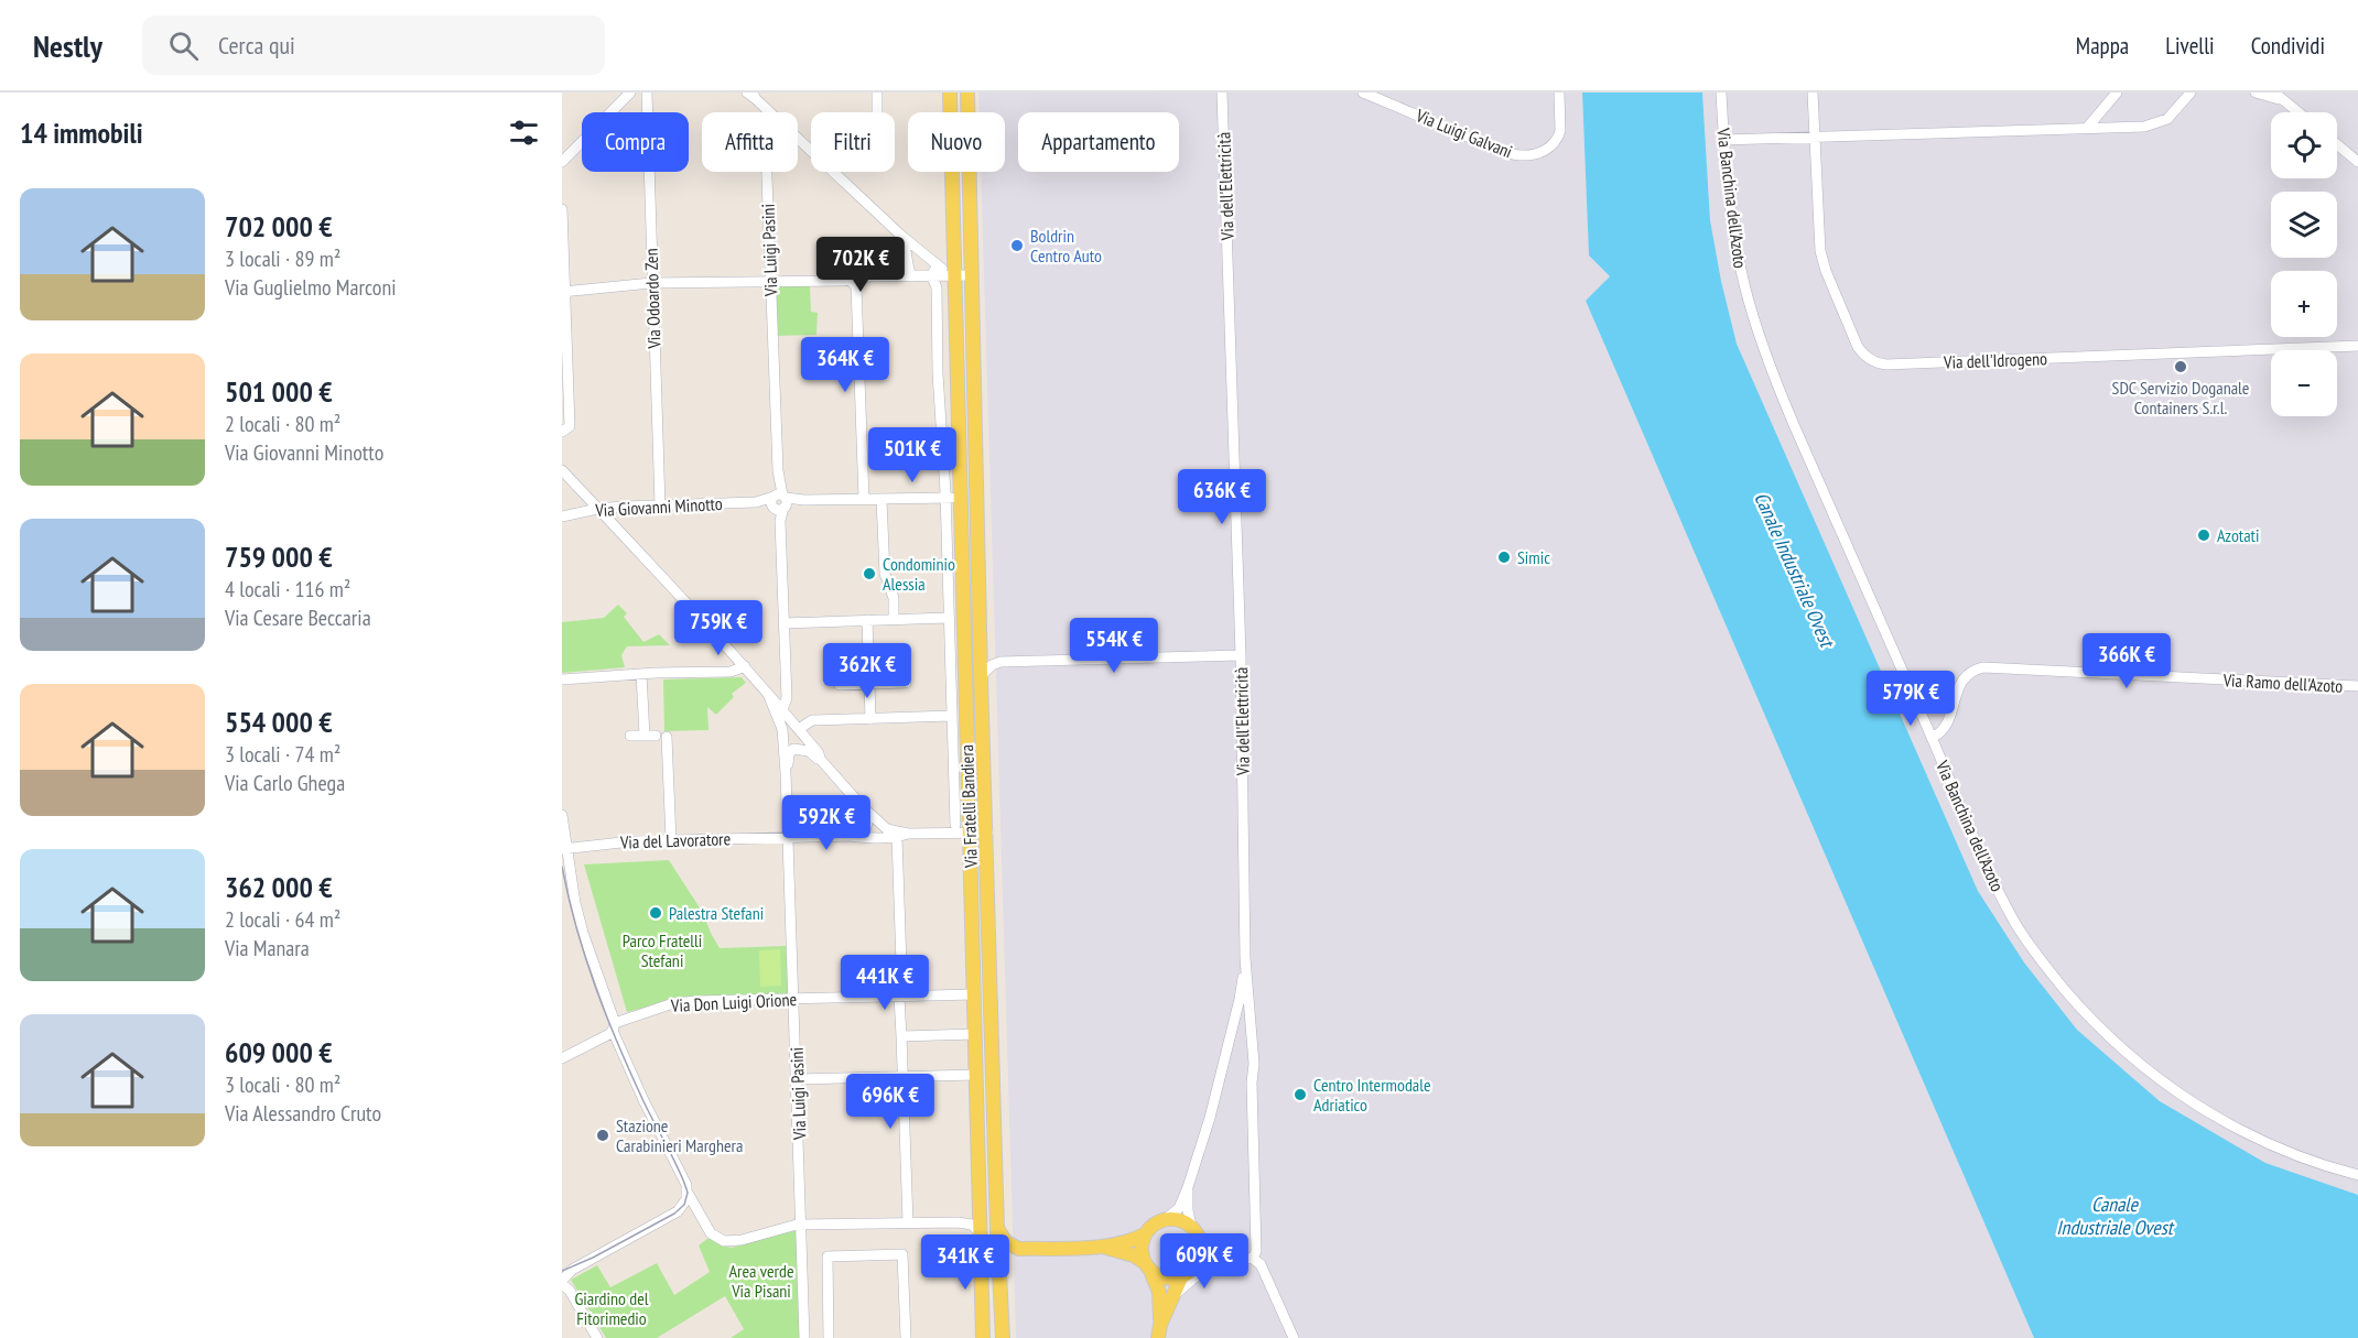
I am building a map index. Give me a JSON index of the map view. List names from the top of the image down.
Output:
{
  "streets": {
    "main road": ["Via Fratelli Bandiera"],
    "street": [
      "Via Luigi Galvani",
      "Via dell'Elettricità",
      "Via Banchina dell'Azoto",
      "Via Luigi Pasini",
      "Via Odoardo Zen",
      "Via dell'Idrogeno",
      "Via Giovanni Minotto",
      "Via Ramo dell'Azoto",
      "Via del Lavoratore",
      "Via Don Luigi Orione"
    ]
  },
  "crossings": [
    ["Via Banchina dell'Azoto", "Via Ramo dell'Azoto"],
    ["Via Luigi Pasini", "Via Giovanni Minotto"],
    ["Via Luigi Pasini", "Via del Lavoratore"],
    ["Via Luigi Pasini", "Via Don Luigi Orione"],
    ["Via Odoardo Zen", "Via Giovanni Minotto"],
    ["Via Fratelli Bandiera", "Via del Lavoratore"],
    ["Via Fratelli Bandiera", "Via Don Luigi Orione"]
  ],
  "water": ["Canale Industriale Ovest"],
  "parks": ["Parco Fratelli Stefani", "Area verde Via Pisani", "Giardino del Fitorimedio"],
  "places": [
    "Boldrin Centro Auto",
    "SDC Servizio Doganale Containers S.r.l.",
    "Azotati",
    "Simic",
    "Condominio Alessia",
    "Palestra Stefani",
    "Centro Intermodale Adriatico",
    "Stazione Carabinieri Marghera"
  ],
  "page": {
    "header": "Nestly",
    "search": "Cerca qui",
    "nav": ["Mappa", "Livelli", "Condividi"],
    "heading": "14 immobili",
    "map_buttons": ["+", "−"],
    "chip": [
      "Compra",
      "Affitta",
      "Filtri",
      "Nuovo",
      "Appartamento"
    ],
    "list": [
      {
        "name": "702 000 €",
        "note": "3 locali · 89 m² · Via Guglielmo Marconi"
      },
      {
        "name": "501 000 €",
        "note": "2 locali · 80 m² · Via Giovanni Minotto"
      },
      {
        "name": "759 000 €",
        "note": "4 locali · 116 m² · Via Cesare Beccaria"
      },
      {
        "name": "554 000 €",
        "note": "3 locali · 74 m² · Via Carlo Ghega"
      },
      {
        "name": "362 000 €",
        "note": "2 locali · 64 m² · Via Manara"
      },
      {
        "name": "609 000 €",
        "note": "3 locali · 80 m² · Via Alessandro Cruto"
      }
    ],
    "price": [
      "702K €",
      "364K €",
      "501K €",
      "636K €",
      "759K €",
      "554K €",
      "366K €",
      "362K €",
      "579K €",
      "592K €",
      "441K €",
      "696K €",
      "609K €",
      "341K €"
    ]
  }
}
